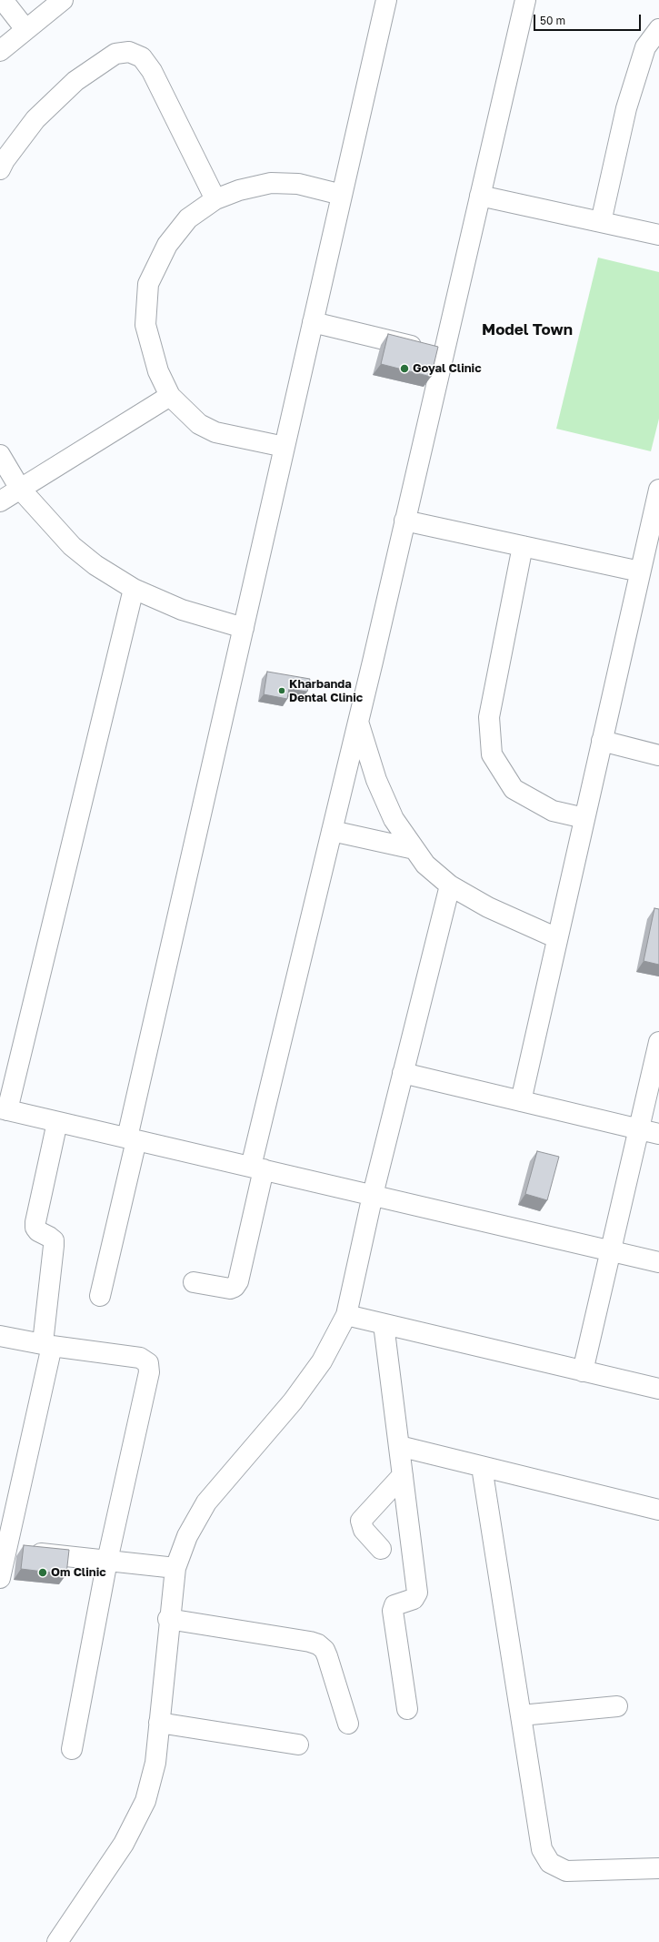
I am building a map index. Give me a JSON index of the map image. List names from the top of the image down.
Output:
{
  "districts": ["Model Town"],
  "places": ["Goyal Clinic", "Kharbanda Dental Clinic", "Om Clinic"],
  "scale_bar": "50 m"
}
